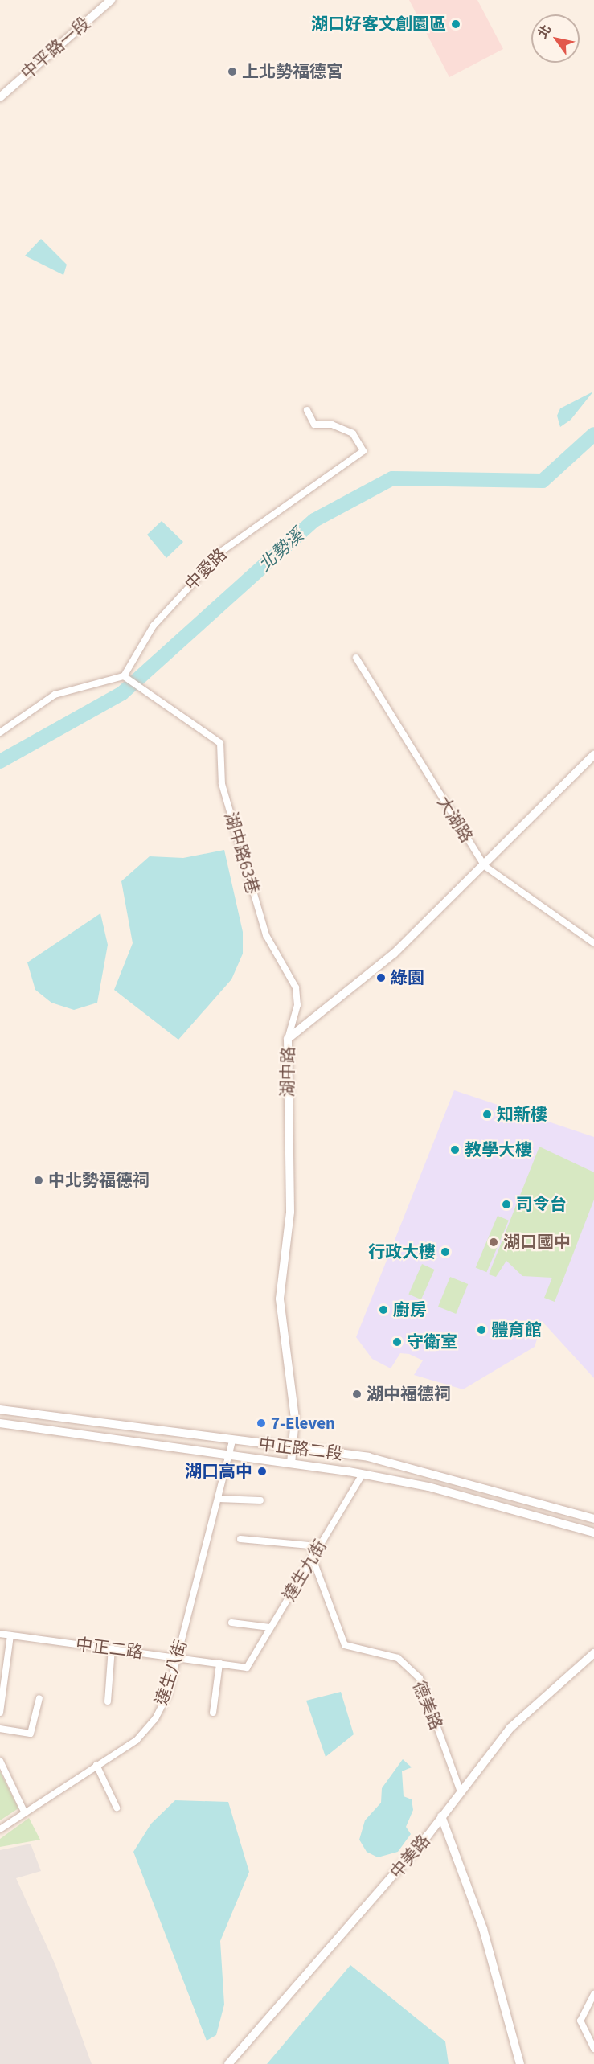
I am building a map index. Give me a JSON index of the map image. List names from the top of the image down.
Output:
{
  "streets": {
    "street": [
      "中平路一段",
      "中愛路",
      "大湖路",
      "湖中路63巷",
      "湖中路",
      "中正路二段",
      "達生九街",
      "中正二路",
      "達生八街",
      "德美路",
      "中美路"
    ]
  },
  "crossings": [
    ["中愛路", "湖中路63巷"],
    ["大湖路", "湖中路"],
    ["湖中路63巷", "湖中路"],
    ["湖中路", "中正路二段"],
    ["中正路二段", "達生九街"],
    ["中正路二段", "達生八街"],
    ["達生九街", "中正二路"],
    ["達生九街", "德美路"],
    ["中正二路", "達生八街"],
    ["德美路", "中美路"]
  ],
  "water": ["北勢溪"],
  "places": [
    "湖口好客文創園區",
    "上北勢福德宮",
    "綠園",
    "知新樓",
    "教學大樓",
    "中北勢福德祠",
    "司令台",
    "湖口國中",
    "行政大樓",
    "廚房",
    "體育館",
    "守衛室",
    "湖中福德祠",
    "7-Eleven",
    "湖口高中"
  ],
  "north": "top left"
}
